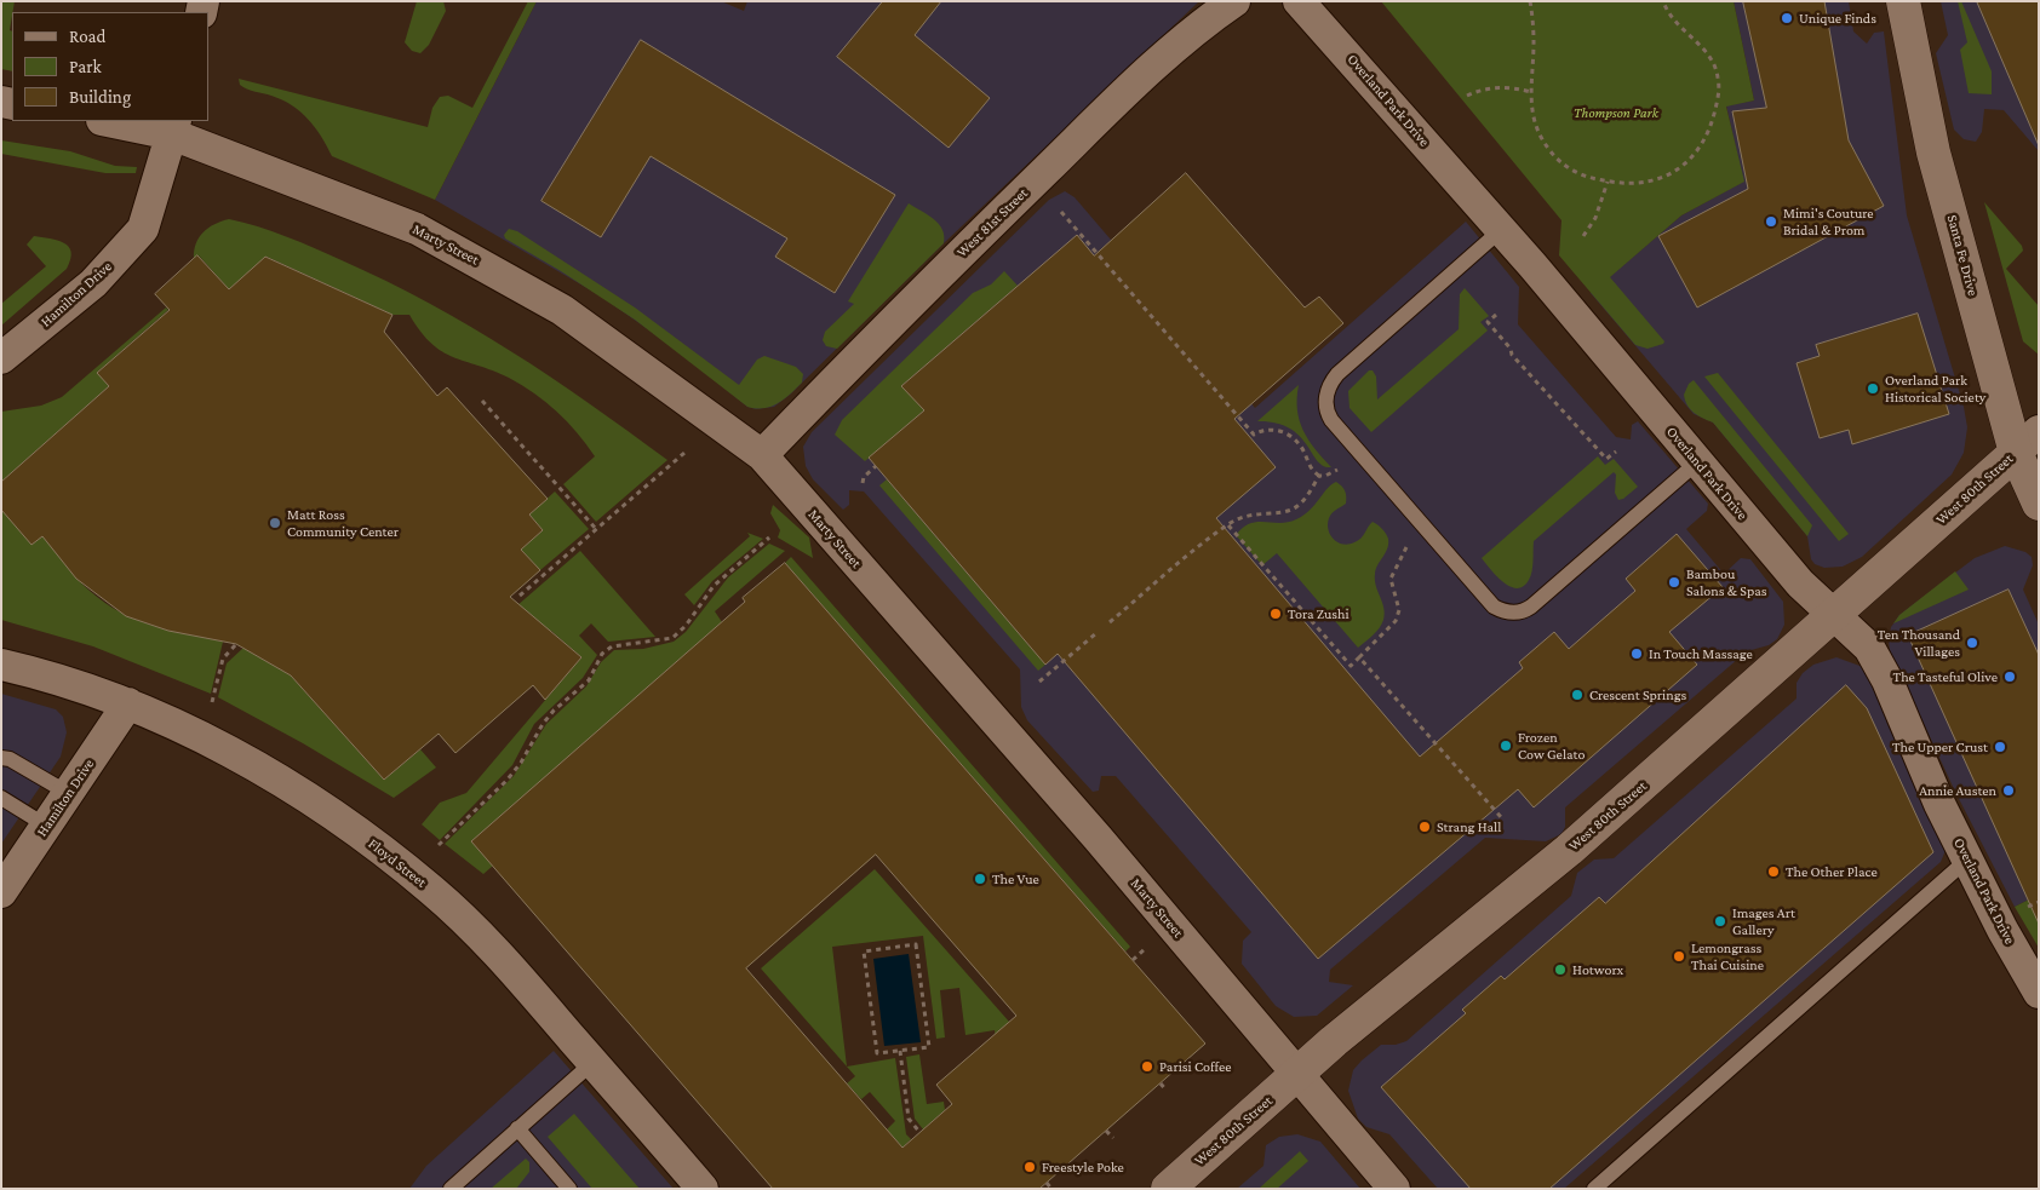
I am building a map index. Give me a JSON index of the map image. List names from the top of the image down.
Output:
{
  "streets": {
    "street": [
      "Overland Park Drive",
      "West 81st Street",
      "Marty Street",
      "Santa Fe Drive",
      "Hamilton Drive",
      "West 80th Street",
      "Floyd Street"
    ]
  },
  "crossings": [
    ["Overland Park Drive", "West 80th Street"],
    ["West 81st Street", "Marty Street"],
    ["Marty Street", "Hamilton Drive"],
    ["Marty Street", "West 80th Street"],
    ["Santa Fe Drive", "West 80th Street"],
    ["Hamilton Drive", "Floyd Street"]
  ],
  "parks": ["Thompson Park"],
  "places": [
    "Unique Finds",
    "Mimi's Couture Bridal & Prom",
    "Overland Park Historical Society",
    "Matt Ross Community Center",
    "Bambou Salons & Spas",
    "Tora Zushi",
    "Ten Thousand Villages",
    "In Touch Massage",
    "The Tasteful Olive",
    "Crescent Springs",
    "Frozen Cow Gelato",
    "The Upper Crust",
    "Annie Austen",
    "Strang Hall",
    "The Other Place",
    "The Vue",
    "Images Art Gallery",
    "Lemongrass Thai Cuisine",
    "Hotworx",
    "Parisi Coffee",
    "Freestyle Poke"
  ],
  "legend": ["Road", "Park", "Building"]
}
